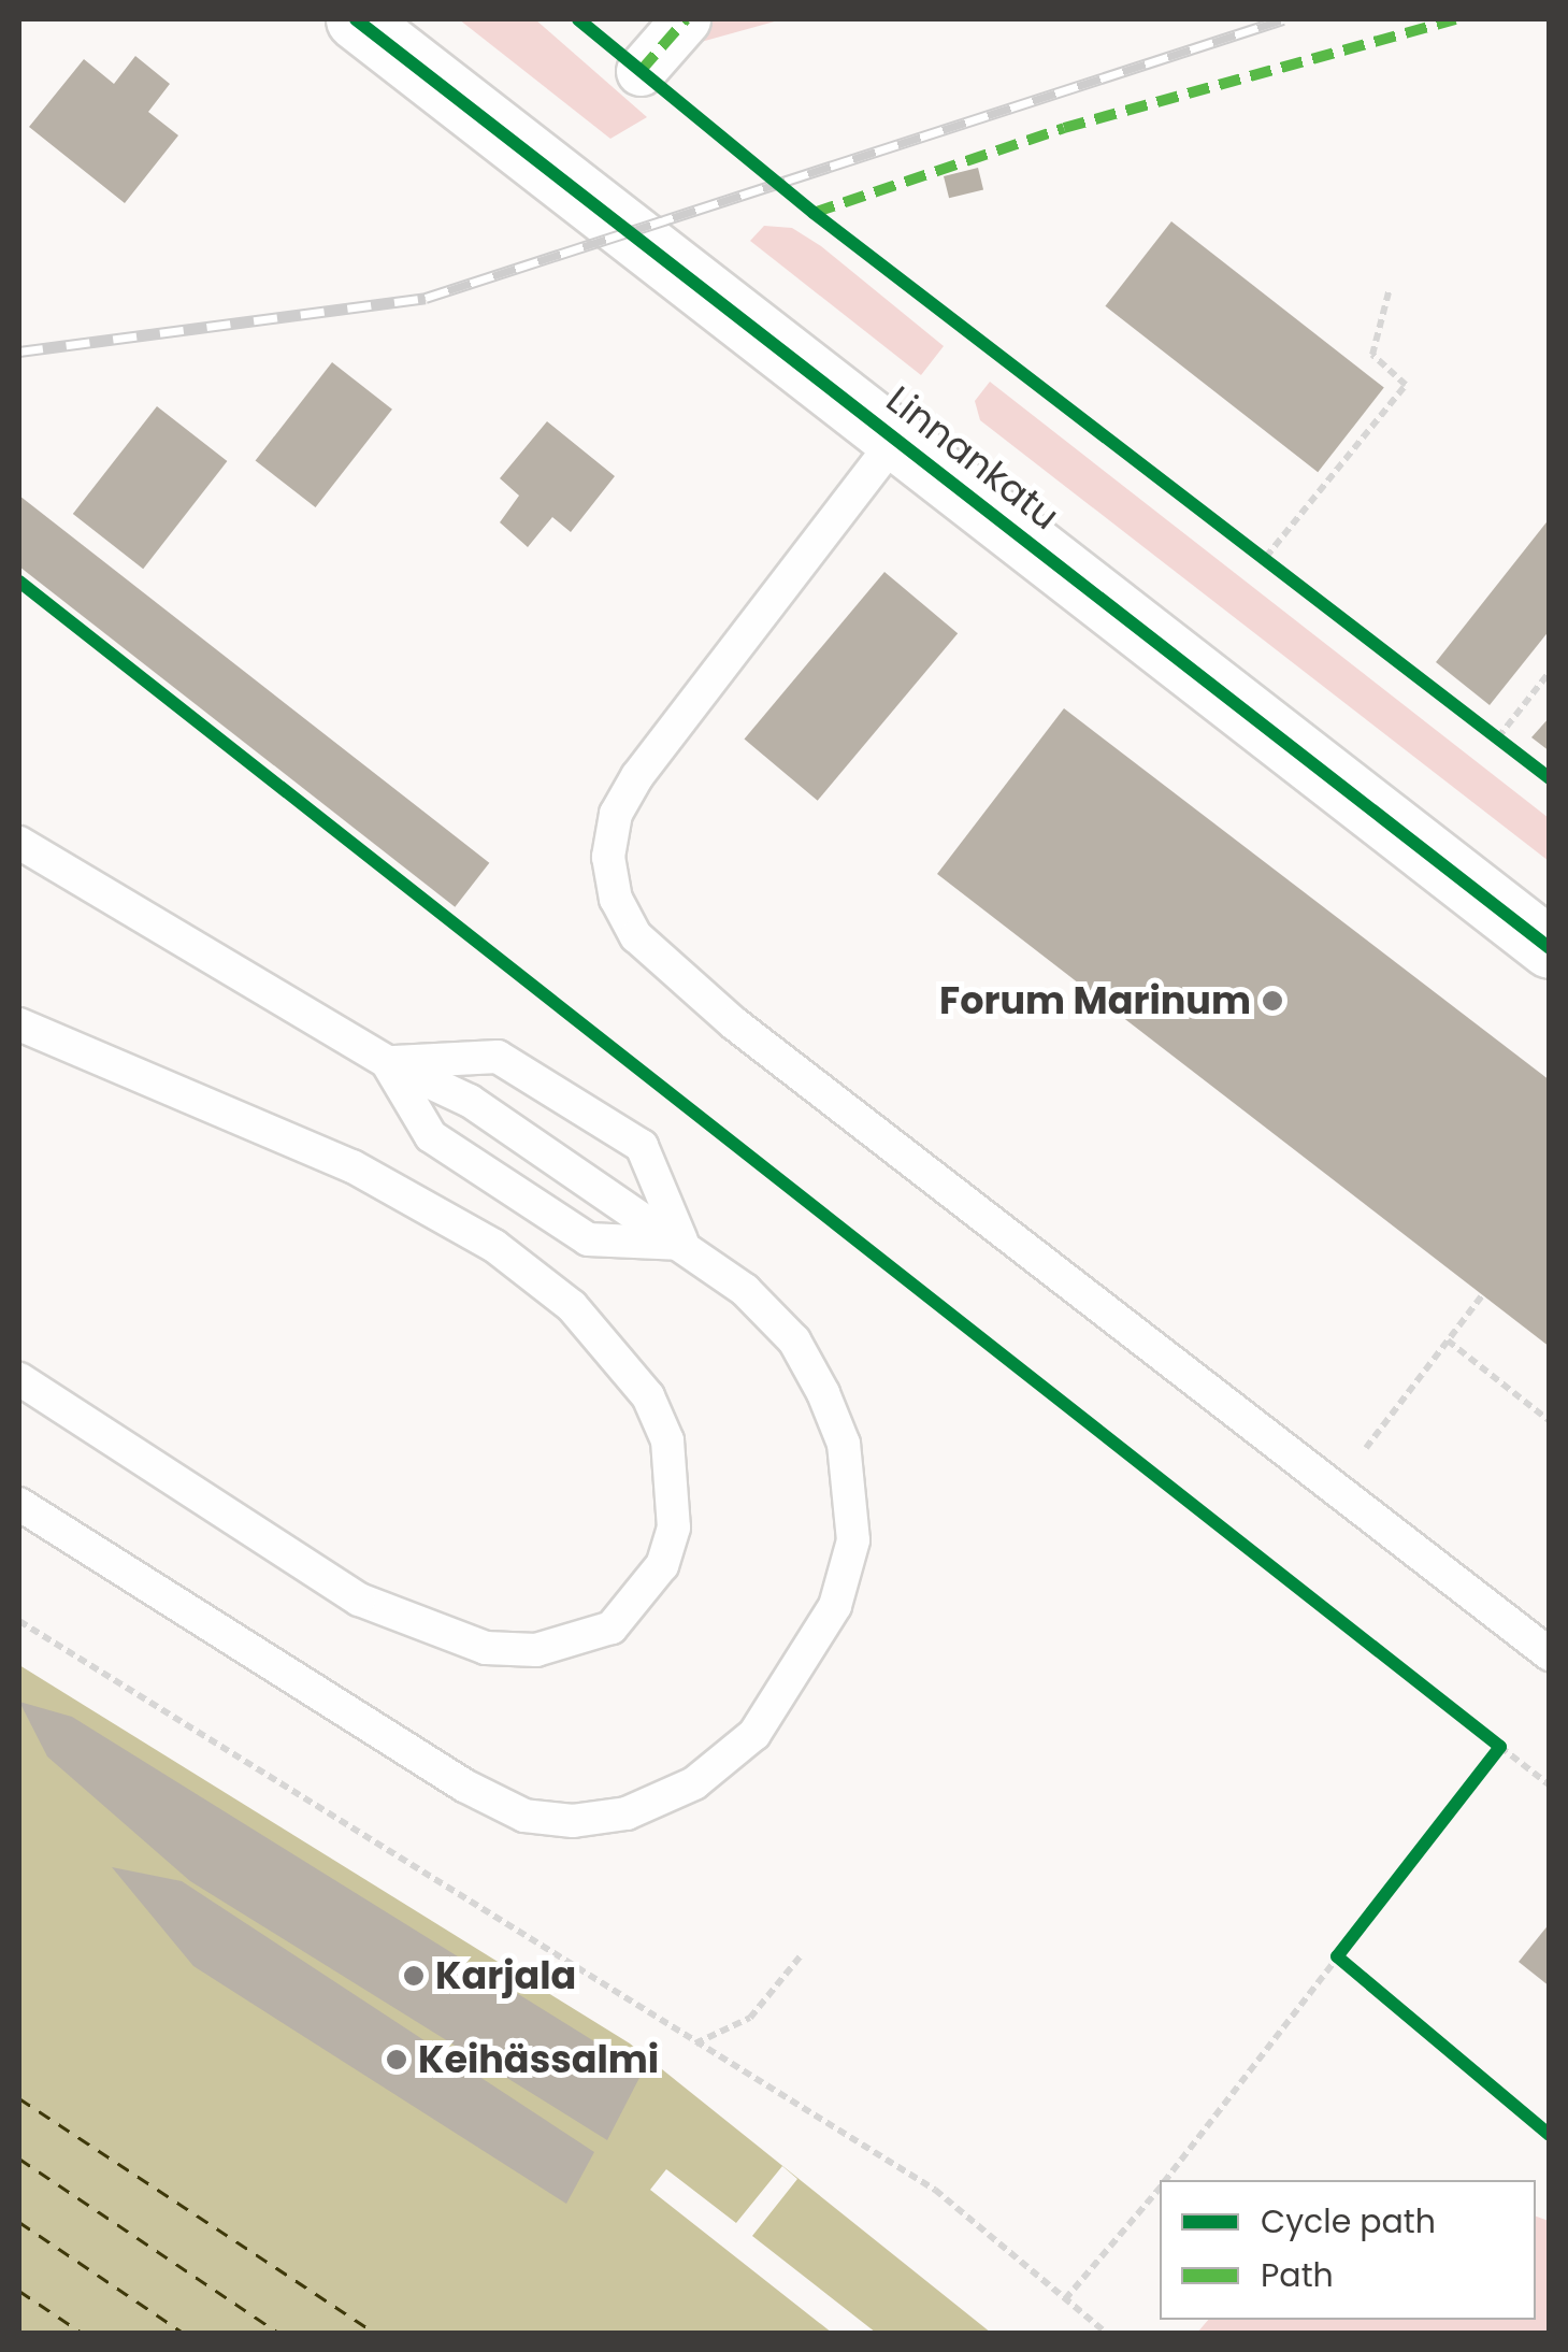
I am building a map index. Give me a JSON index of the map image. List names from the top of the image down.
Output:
{
  "streets": {
    "street": ["Linnankatu"]
  },
  "places": ["Forum Marinum", "Karjala", "Keihässalmi"],
  "legend": ["Cycle path", "Path"]
}
